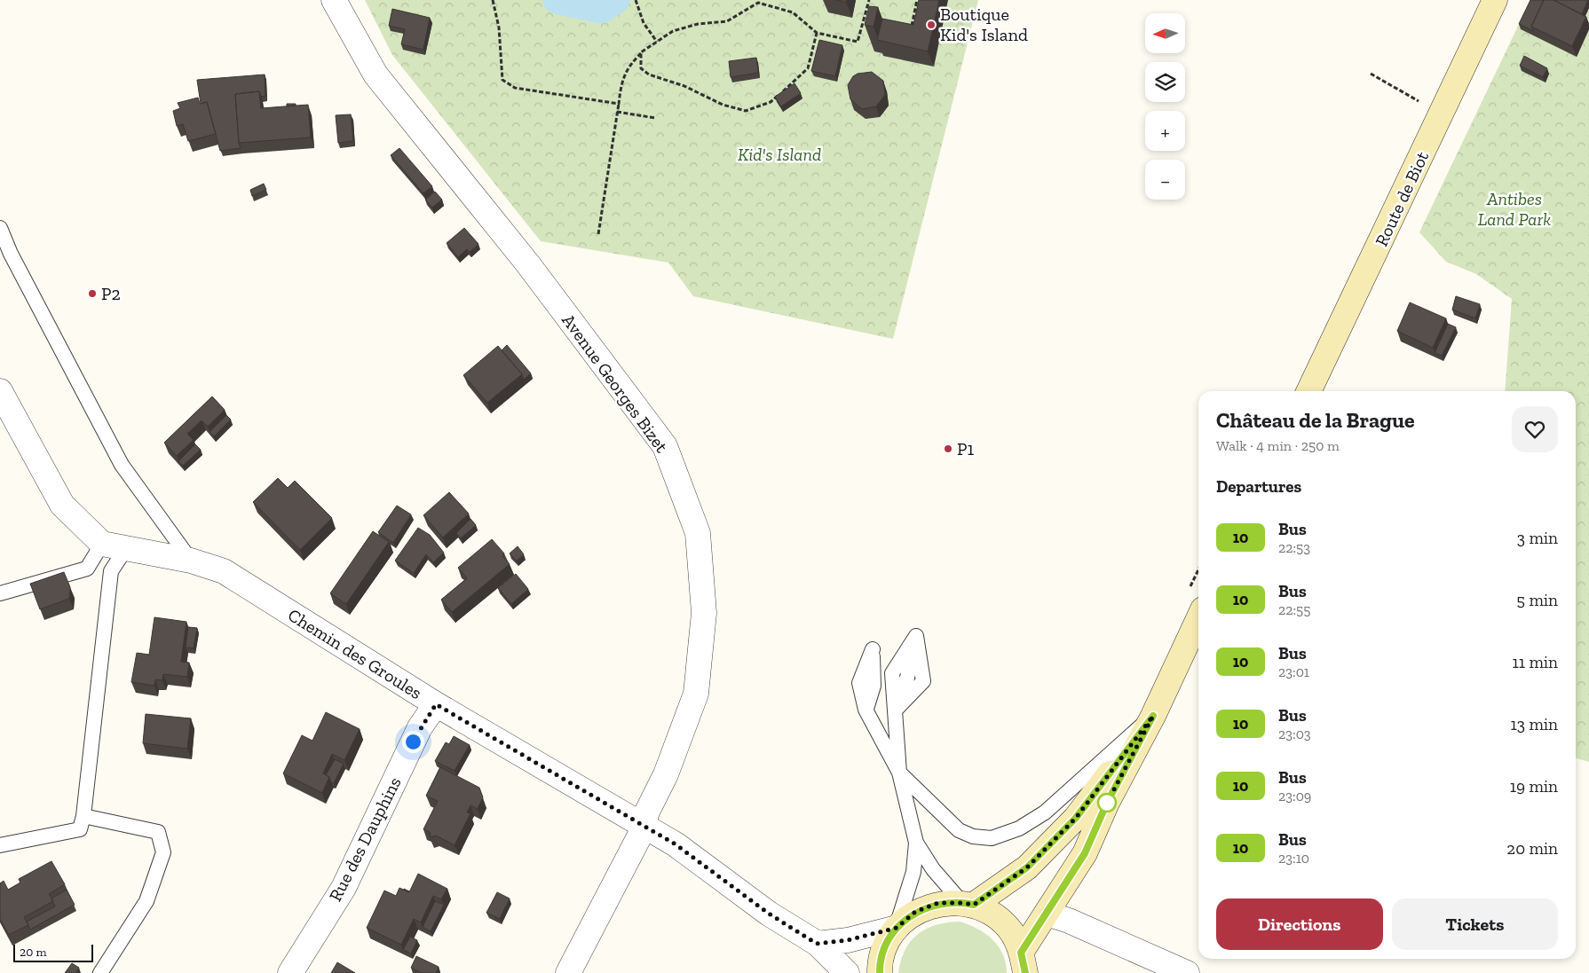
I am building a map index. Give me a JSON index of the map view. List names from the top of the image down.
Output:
{
  "streets": {
    "main road": ["Route de Biot"],
    "street": ["Avenue Georges Bizet", "Chemin des Groules", "Rue des Dauphins"]
  },
  "crossings": [
    ["Avenue Georges Bizet", "Chemin des Groules"],
    ["Chemin des Groules", "Rue des Dauphins"]
  ],
  "parks": ["Kid's Island", "Antibes Land Park"],
  "places": ["Boutique Kid's Island", "P2", "P1"],
  "lines": ["bus line 10"],
  "scale_bar": "20 m",
  "north": "left",
  "page": {
    "map_buttons": ["+", "−"],
    "heading": [
      ["Château de la Brague", "Walk · 4 min · 250 m"],
      "Departures"
    ],
    "list": [
      {
        "mark": "10",
        "name": "Bus",
        "note": "22:53",
        "value": "3 min"
      },
      {
        "mark": "10",
        "name": "Bus",
        "note": "22:55",
        "value": "5 min"
      },
      {
        "mark": "10",
        "name": "Bus",
        "note": "23:01",
        "value": "11 min"
      },
      {
        "mark": "10",
        "name": "Bus",
        "note": "23:03",
        "value": "13 min"
      },
      {
        "mark": "10",
        "name": "Bus",
        "note": "23:09",
        "value": "19 min"
      },
      {
        "mark": "10",
        "name": "Bus",
        "note": "23:10",
        "value": "20 min"
      }
    ],
    "buttons": ["Directions", "Tickets"],
    "scale": "20 m"
  }
}
